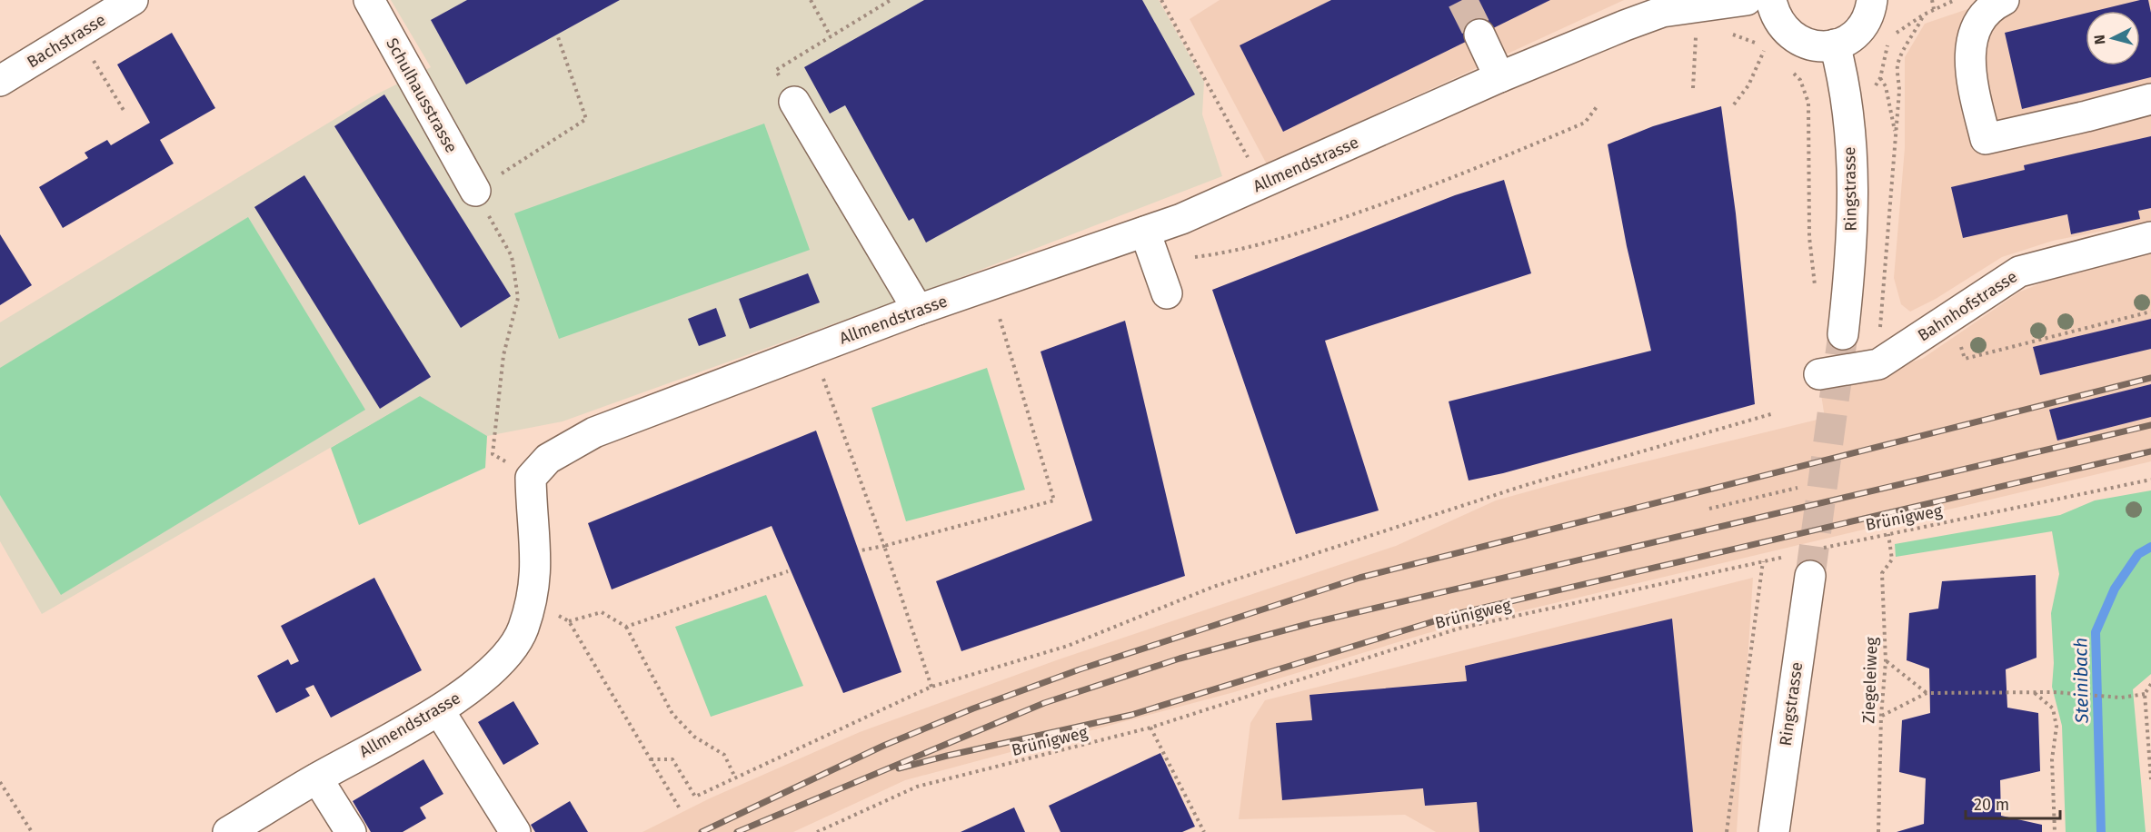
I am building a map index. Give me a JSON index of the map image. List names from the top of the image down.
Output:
{
  "streets": {
    "street": [
      "Bachstrasse",
      "Schulhausstrasse",
      "Allmendstrasse",
      "Ringstrasse",
      "Bahnhofstrasse"
    ],
    "path": ["Brünigweg", "Ziegeleiweg"]
  },
  "crossings": [
    ["Ringstrasse", "Brünigweg"],
    ["Brünigweg", "Ziegeleiweg"]
  ],
  "water": ["Steinibach"],
  "scale_bar": "20 m",
  "north": "left"
}
